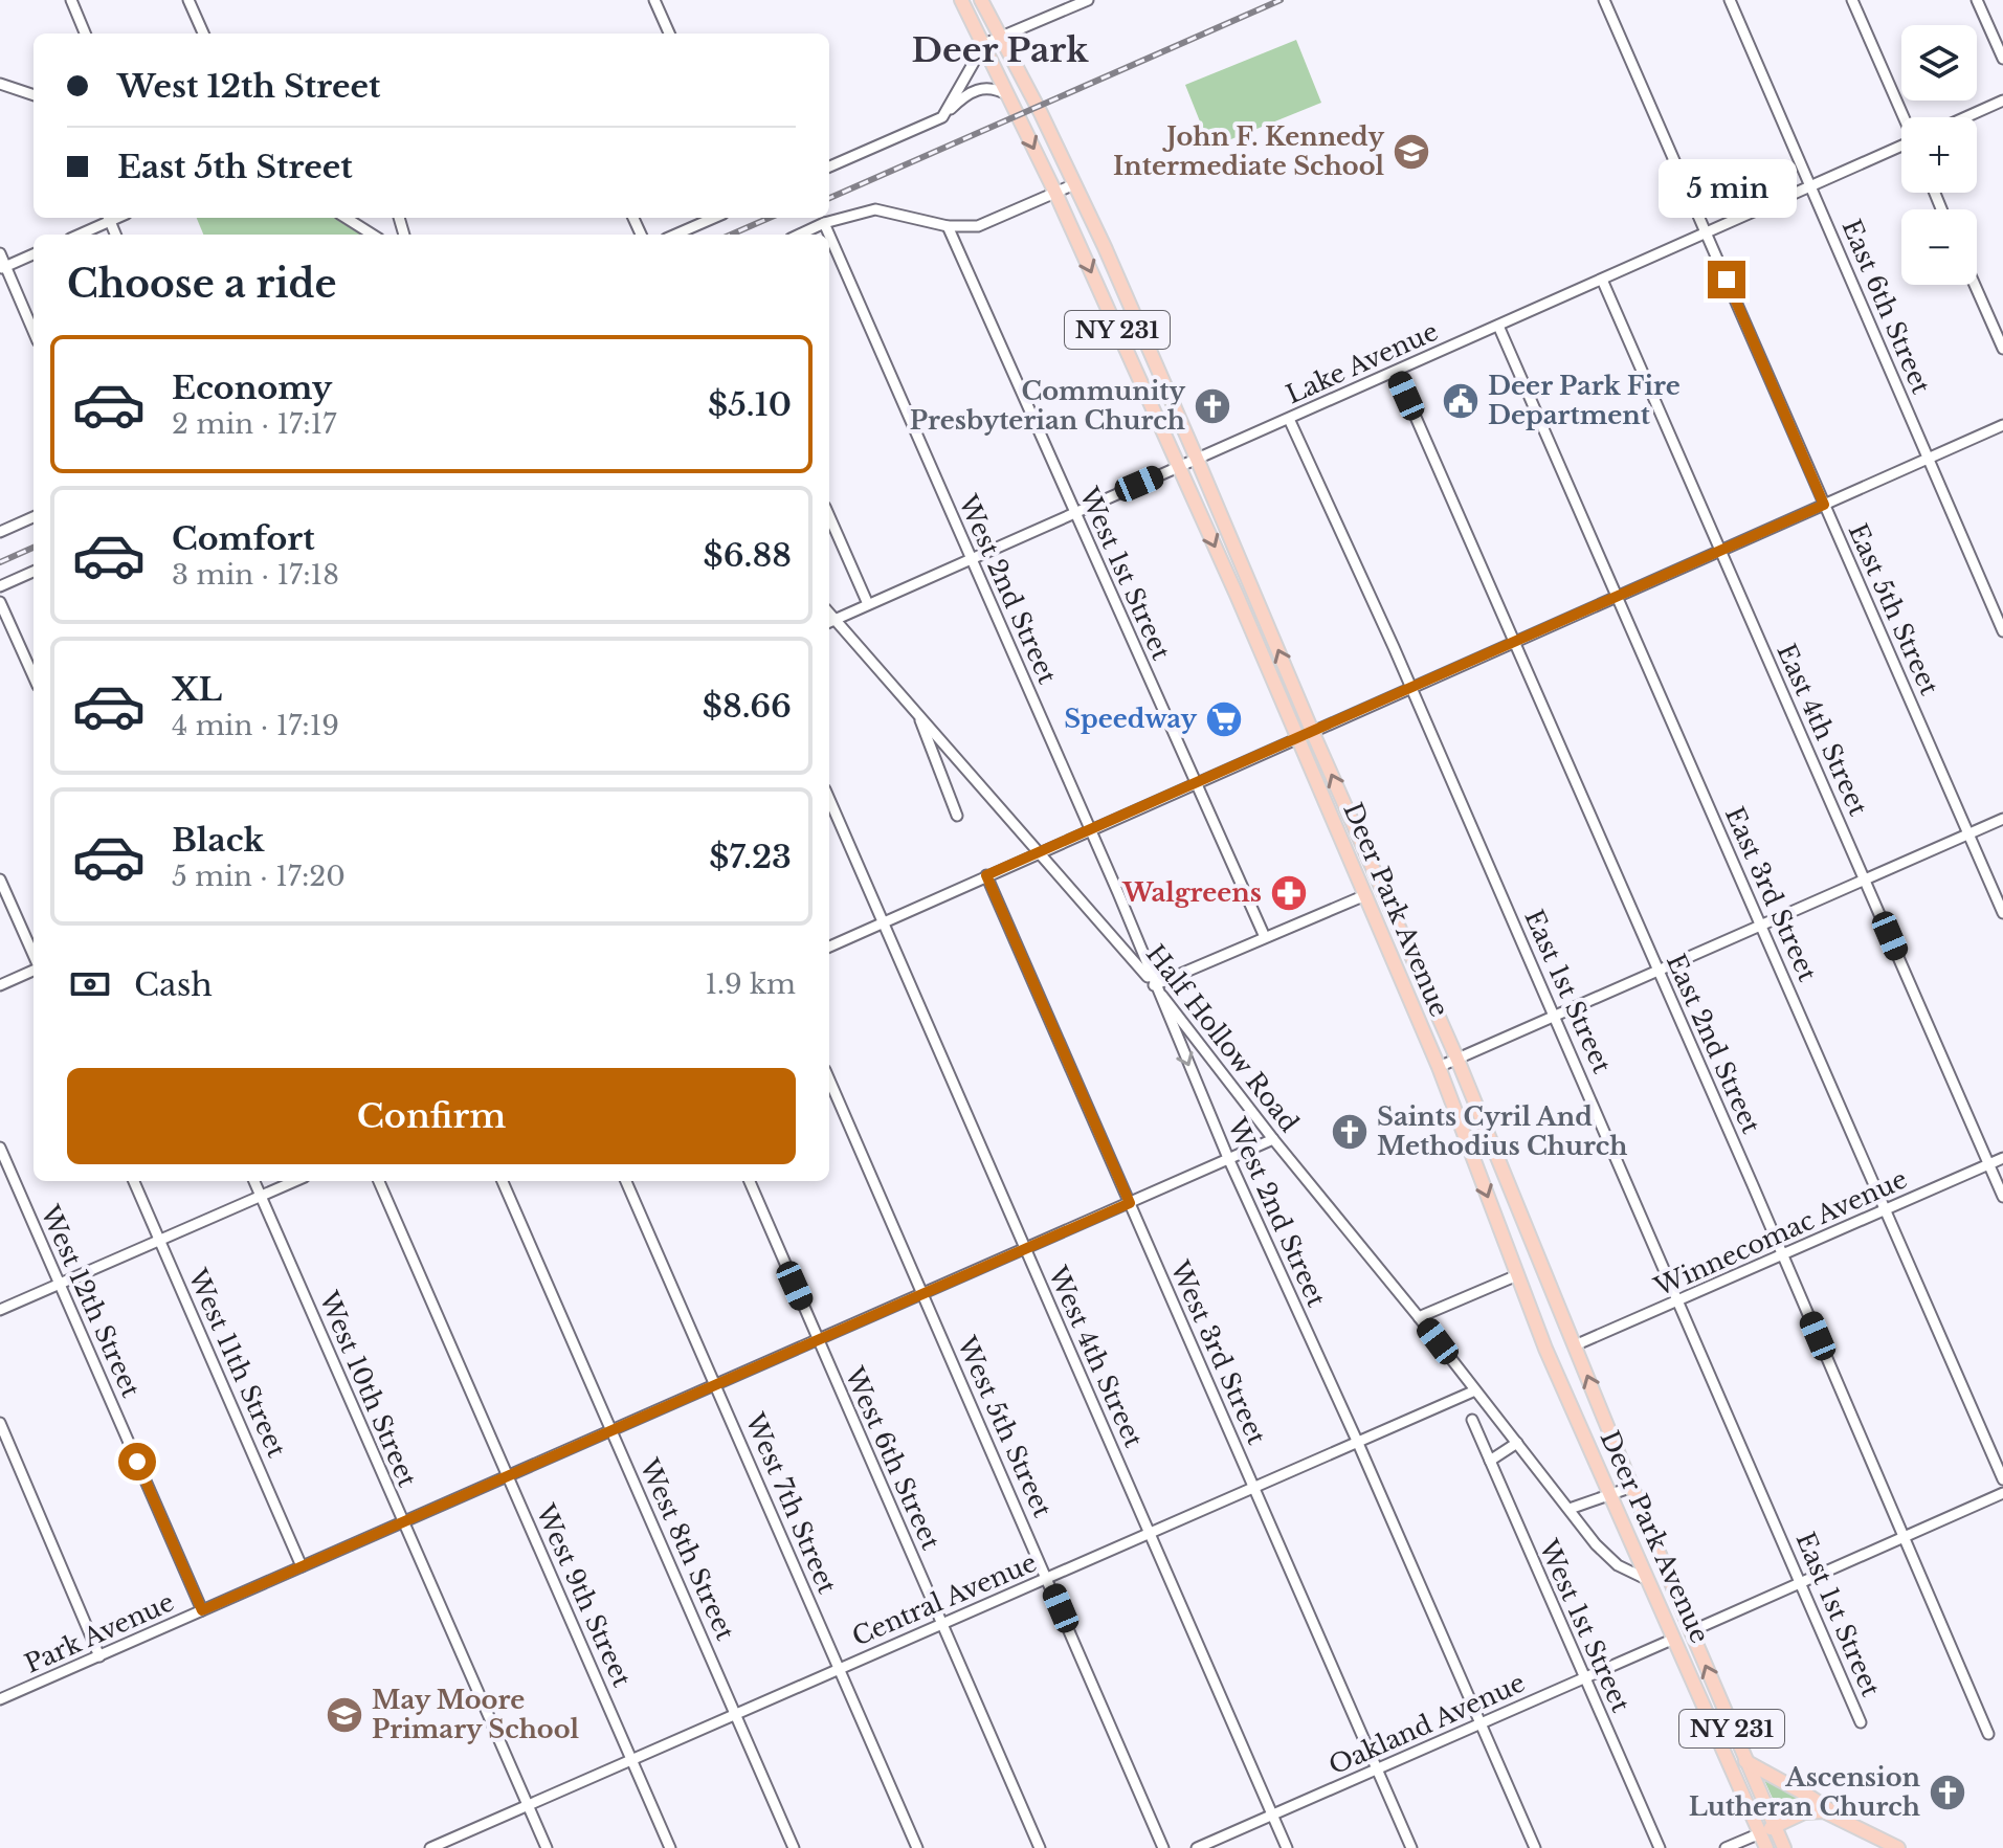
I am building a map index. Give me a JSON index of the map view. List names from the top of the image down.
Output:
{
  "streets": {
    "main road": ["NY 231", "Deer Park Avenue"],
    "street": [
      "East 6th Street",
      "Lake Avenue",
      "West 1st Street",
      "West 2nd Street",
      "East 5th Street",
      "East 4th Street",
      "East 3rd Street",
      "East 1st Street",
      "Half Hollow Road",
      "East 2nd Street",
      "Winnecomac Avenue",
      "West 12th Street",
      "West 3rd Street",
      "West 4th Street",
      "West 11th Street",
      "West 10th Street",
      "West 5th Street",
      "West 6th Street",
      "West 7th Street",
      "West 8th Street",
      "West 9th Street",
      "Central Avenue",
      "Park Avenue",
      "Oakland Avenue"
    ]
  },
  "crossings": [
    ["East 6th Street", "Lake Avenue"],
    ["Lake Avenue", "West 1st Street"],
    ["Lake Avenue", "West 2nd Street"],
    ["Lake Avenue", "East 5th Street"],
    ["Lake Avenue", "East 4th Street"],
    ["Lake Avenue", "East 3rd Street"],
    ["Lake Avenue", "Deer Park Avenue"],
    ["Lake Avenue", "East 1st Street"],
    ["Lake Avenue", "Half Hollow Road"],
    ["Lake Avenue", "East 2nd Street"],
    ["West 1st Street", "Oakland Avenue"],
    ["West 2nd Street", "Half Hollow Road"],
    ["West 2nd Street", "Central Avenue"],
    ["West 2nd Street", "Park Avenue"],
    ["West 2nd Street", "Oakland Avenue"],
    ["East 4th Street", "Winnecomac Avenue"],
    ["East 3rd Street", "Winnecomac Avenue"],
    ["Deer Park Avenue", "Half Hollow Road"],
    ["Deer Park Avenue", "Winnecomac Avenue"],
    ["Deer Park Avenue", "Oakland Avenue"],
    ["East 1st Street", "Winnecomac Avenue"],
    ["Half Hollow Road", "Central Avenue"],
    ["Half Hollow Road", "Park Avenue"],
    ["East 2nd Street", "Winnecomac Avenue"],
    ["West 12th Street", "Park Avenue"],
    ["West 3rd Street", "Central Avenue"],
    ["West 3rd Street", "Park Avenue"],
    ["West 3rd Street", "Oakland Avenue"],
    ["West 4th Street", "Central Avenue"],
    ["West 4th Street", "Park Avenue"],
    ["West 4th Street", "Oakland Avenue"],
    ["West 11th Street", "Park Avenue"],
    ["West 10th Street", "Central Avenue"],
    ["West 10th Street", "Park Avenue"],
    ["West 5th Street", "Central Avenue"],
    ["West 5th Street", "Park Avenue"],
    ["West 6th Street", "Central Avenue"],
    ["West 6th Street", "Park Avenue"],
    ["West 7th Street", "Central Avenue"],
    ["West 7th Street", "Park Avenue"],
    ["West 8th Street", "Central Avenue"],
    ["West 8th Street", "Park Avenue"],
    ["West 9th Street", "Central Avenue"],
    ["West 9th Street", "Park Avenue"]
  ],
  "districts": ["Deer Park"],
  "places": {
    "school or university": ["John F. Kennedy Intermediate School", "May Moore Primary School"],
    "public building": ["Deer Park Fire Department"],
    "church": ["Community Presbyterian Church", "Saints Cyril And Methodius Church", "Ascension Lutheran Church"],
    "supermarket": ["Speedway"],
    "pharmacy": ["Walgreens"]
  },
  "page": {
    "map_buttons": ["+", "−"],
    "banner": ["West 12th Street", "East 5th Street"],
    "bubble": "5 min",
    "heading": "Choose a ride",
    "list": [
      {
        "name": "Economy",
        "note": "2 min · 17:17",
        "value": "$5.10"
      },
      {
        "name": "Comfort",
        "note": "3 min · 17:18",
        "value": "$6.88"
      },
      {
        "name": "XL",
        "note": "4 min · 17:19",
        "value": "$8.66"
      },
      {
        "name": "Black",
        "note": "5 min · 17:20",
        "value": "$7.23"
      }
    ],
    "pay": ["Cash", "1.9 km"],
    "buttons": "Confirm"
  }
}
